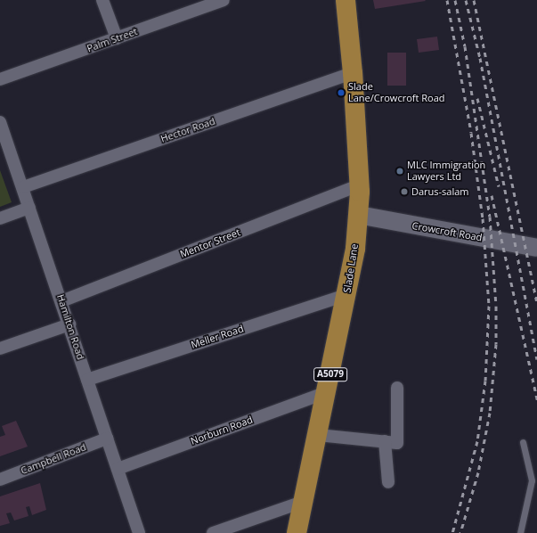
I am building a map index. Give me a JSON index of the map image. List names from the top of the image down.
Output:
{
  "streets": {
    "main road": ["Slade Lane", "A5079"],
    "street": [
      "Palm Street",
      "Hector Road",
      "Crowcroft Road",
      "Mentor Street",
      "Hamilton Road",
      "Meller Road",
      "Norburn Road",
      "Campbell Road"
    ]
  },
  "crossings": [
    ["Hector Road", "Slade Lane"],
    ["Hector Road", "Hamilton Road"],
    ["Crowcroft Road", "Slade Lane"],
    ["Mentor Street", "Slade Lane"],
    ["Mentor Street", "Hamilton Road"],
    ["Slade Lane", "Meller Road"],
    ["Slade Lane", "Norburn Road"],
    ["Hamilton Road", "Meller Road"],
    ["Hamilton Road", "Norburn Road"],
    ["Hamilton Road", "Campbell Road"]
  ],
  "places": ["Slade Lane/Crowcroft Road", "MLC Immigration Lawyers Ltd", "Darus-salam"]
}
